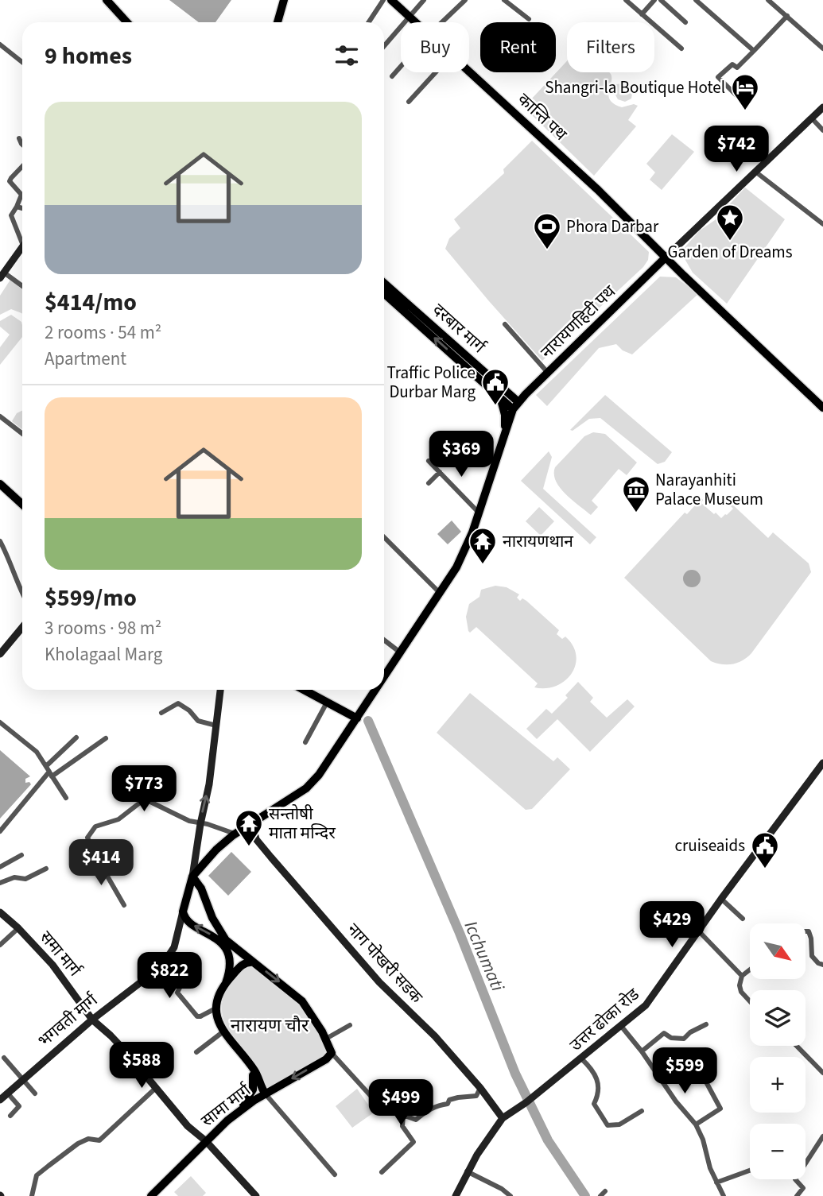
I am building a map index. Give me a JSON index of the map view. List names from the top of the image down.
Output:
{
  "streets": {
    "main road": [
      "कान्ति पथ",
      "नारायणहिटी पथ",
      "दरबार मार्ग",
      "समा मार्ग",
      "नाग पोखरी सडक",
      "उत्तर ढोका रोड",
      "भगवती मार्ग",
      "सामा मार्ग"
    ]
  },
  "crossings": [
    ["कान्ति पथ", "नारायणहिटी पथ"],
    ["नारायणहिटी पथ", "दरबार मार्ग"],
    ["समा मार्ग", "भगवती मार्ग"],
    ["समा मार्ग", "सामा मार्ग"],
    ["नाग पोखरी सडक", "उत्तर ढोका रोड"],
    ["भगवती मार्ग", "सामा मार्ग"]
  ],
  "districts": ["नारायण चौर"],
  "water": ["Icchumati"],
  "places": {
    "hotel": ["Shangri-la Boutique Hotel"],
    "place": ["Garden of Dreams"],
    "sports": ["Phora Darbar"],
    "public building": ["Traffic Police Durbar Marg", "cruiseaids"],
    "museum": ["Narayanhiti Palace Museum"],
    "temple": ["नारायणथान", "सन्तोषी माता मन्दिर"]
  },
  "north": "bottom right",
  "page": {
    "chip": ["Buy", "Rent", "Filters"],
    "heading": "9 homes",
    "list": [
      {
        "name": "$414/mo",
        "note": "2 rooms · 54 m² · Apartment"
      },
      {
        "name": "$599/mo",
        "note": "3 rooms · 98 m² · Kholagaal Marg"
      }
    ],
    "price": [
      "$742",
      "$369",
      "$773",
      "$414",
      "$429",
      "$822",
      "$588",
      "$599",
      "$499"
    ],
    "map_buttons": ["+", "−"]
  }
}
